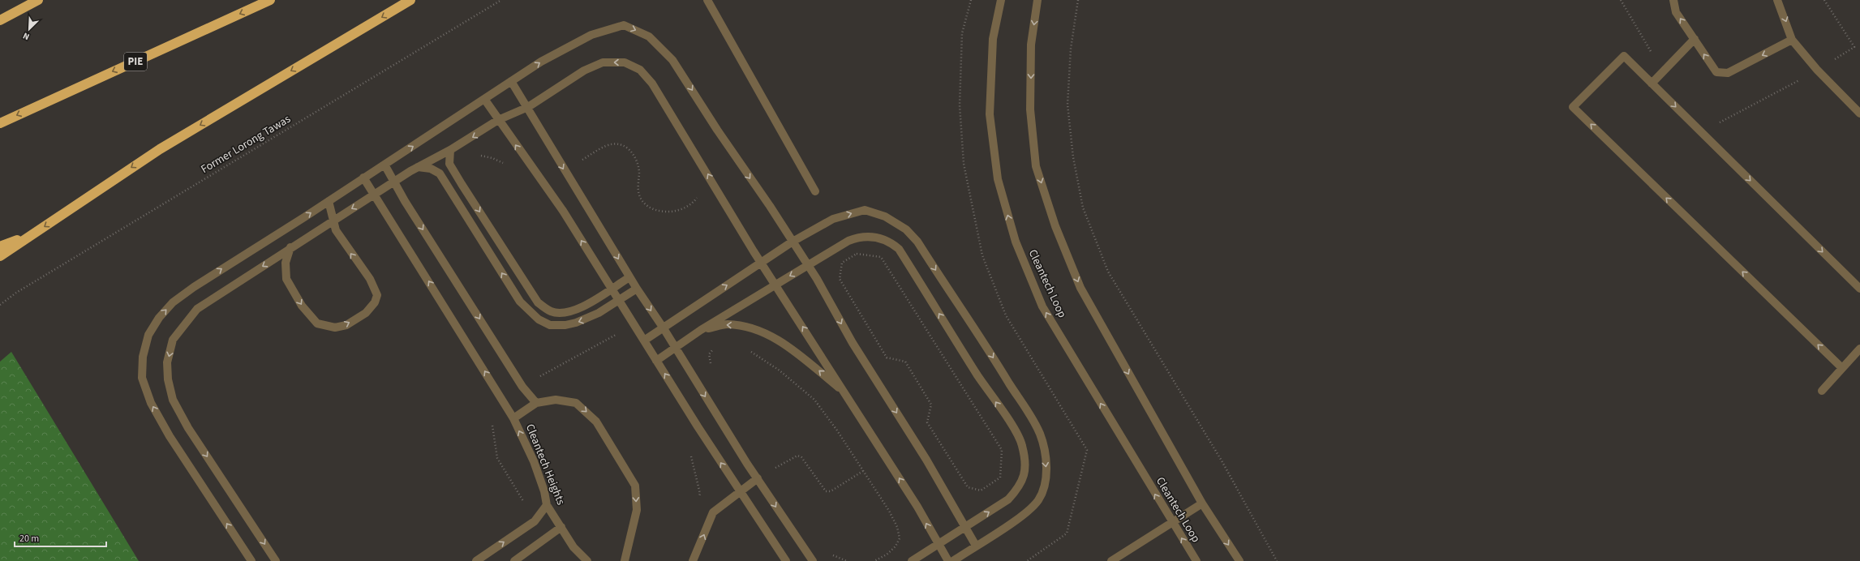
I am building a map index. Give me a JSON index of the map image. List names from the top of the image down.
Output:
{
  "streets": {
    "highway": ["PIE"],
    "street": ["Cleantech Loop", "Cleantech Heights"],
    "path": ["Former Lorong Tawas"]
  },
  "scale_bar": "20 m",
  "north": "bottom left"
}
